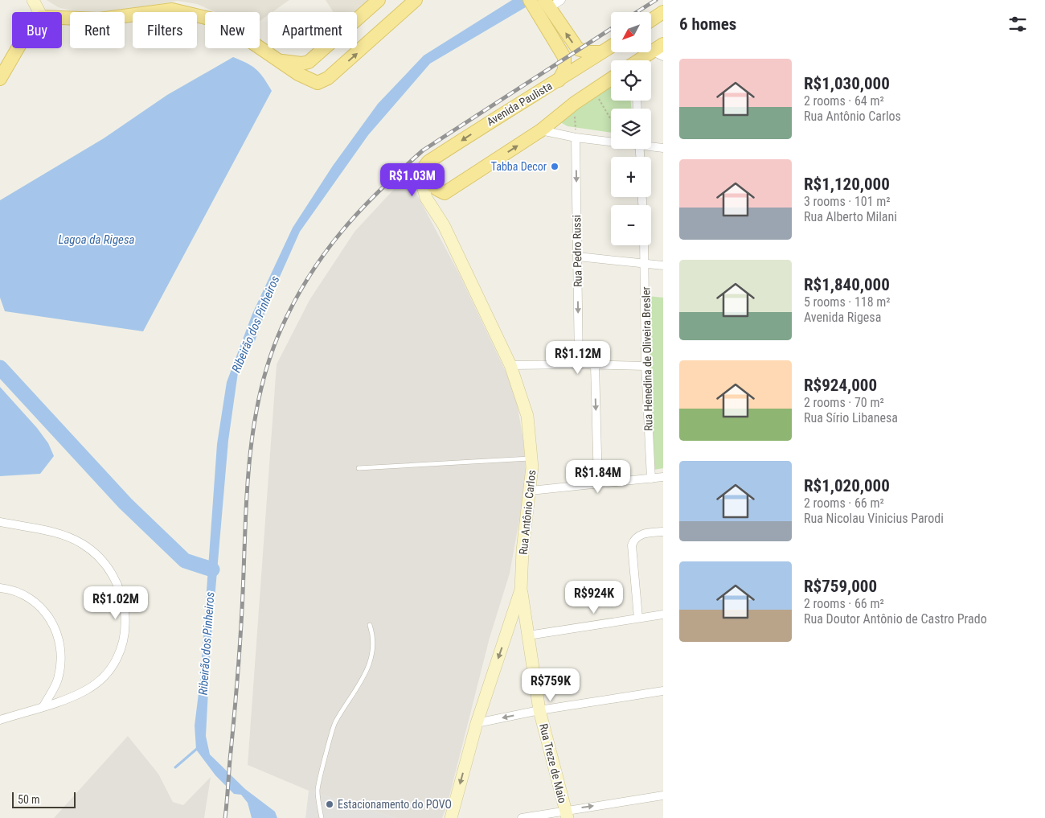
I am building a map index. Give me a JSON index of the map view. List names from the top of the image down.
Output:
{
  "streets": {
    "main road": ["Avenida Paulista", "Rua Antônio Carlos", "Rua Treze de Maio"],
    "street": ["Rua Pedro Russi", "Rua Henedina de Oliveira Bresler"]
  },
  "crossings": [
    ["Avenida Paulista", "Rua Antônio Carlos"],
    ["Rua Antônio Carlos", "Rua Treze de Maio"]
  ],
  "one_way": ["Rua Pedro Russi"],
  "water": ["Lagoa da Rigesa", "Ribeirão dos Pinheiros"],
  "places": ["Tabba Decor", "Estacionamento do POVO"],
  "scale_bar": "50 m",
  "north": "bottom left",
  "page": {
    "heading": "6 homes",
    "map_buttons": ["+", "−"],
    "chip": [
      "Buy",
      "Rent",
      "Filters",
      "New",
      "Apartment"
    ],
    "list": [
      {
        "name": "R$1,030,000",
        "note": "2 rooms · 64 m² · Rua Antônio Carlos"
      },
      {
        "name": "R$1,120,000",
        "note": "3 rooms · 101 m² · Rua Alberto Milani"
      },
      {
        "name": "R$1,840,000",
        "note": "5 rooms · 118 m² · Avenida Rigesa"
      },
      {
        "name": "R$924,000",
        "note": "2 rooms · 70 m² · Rua Sírio Libanesa"
      },
      {
        "name": "R$1,020,000",
        "note": "2 rooms · 66 m² · Rua Nicolau Vinicius Parodi"
      },
      {
        "name": "R$759,000",
        "note": "2 rooms · 66 m² · Rua Doutor Antônio de Castro Prado"
      }
    ],
    "price": [
      "R$1.03M",
      "R$1.12M",
      "R$1.84M",
      "R$924K",
      "R$1.02M",
      "R$759K"
    ],
    "scale": "50 m"
  }
}
